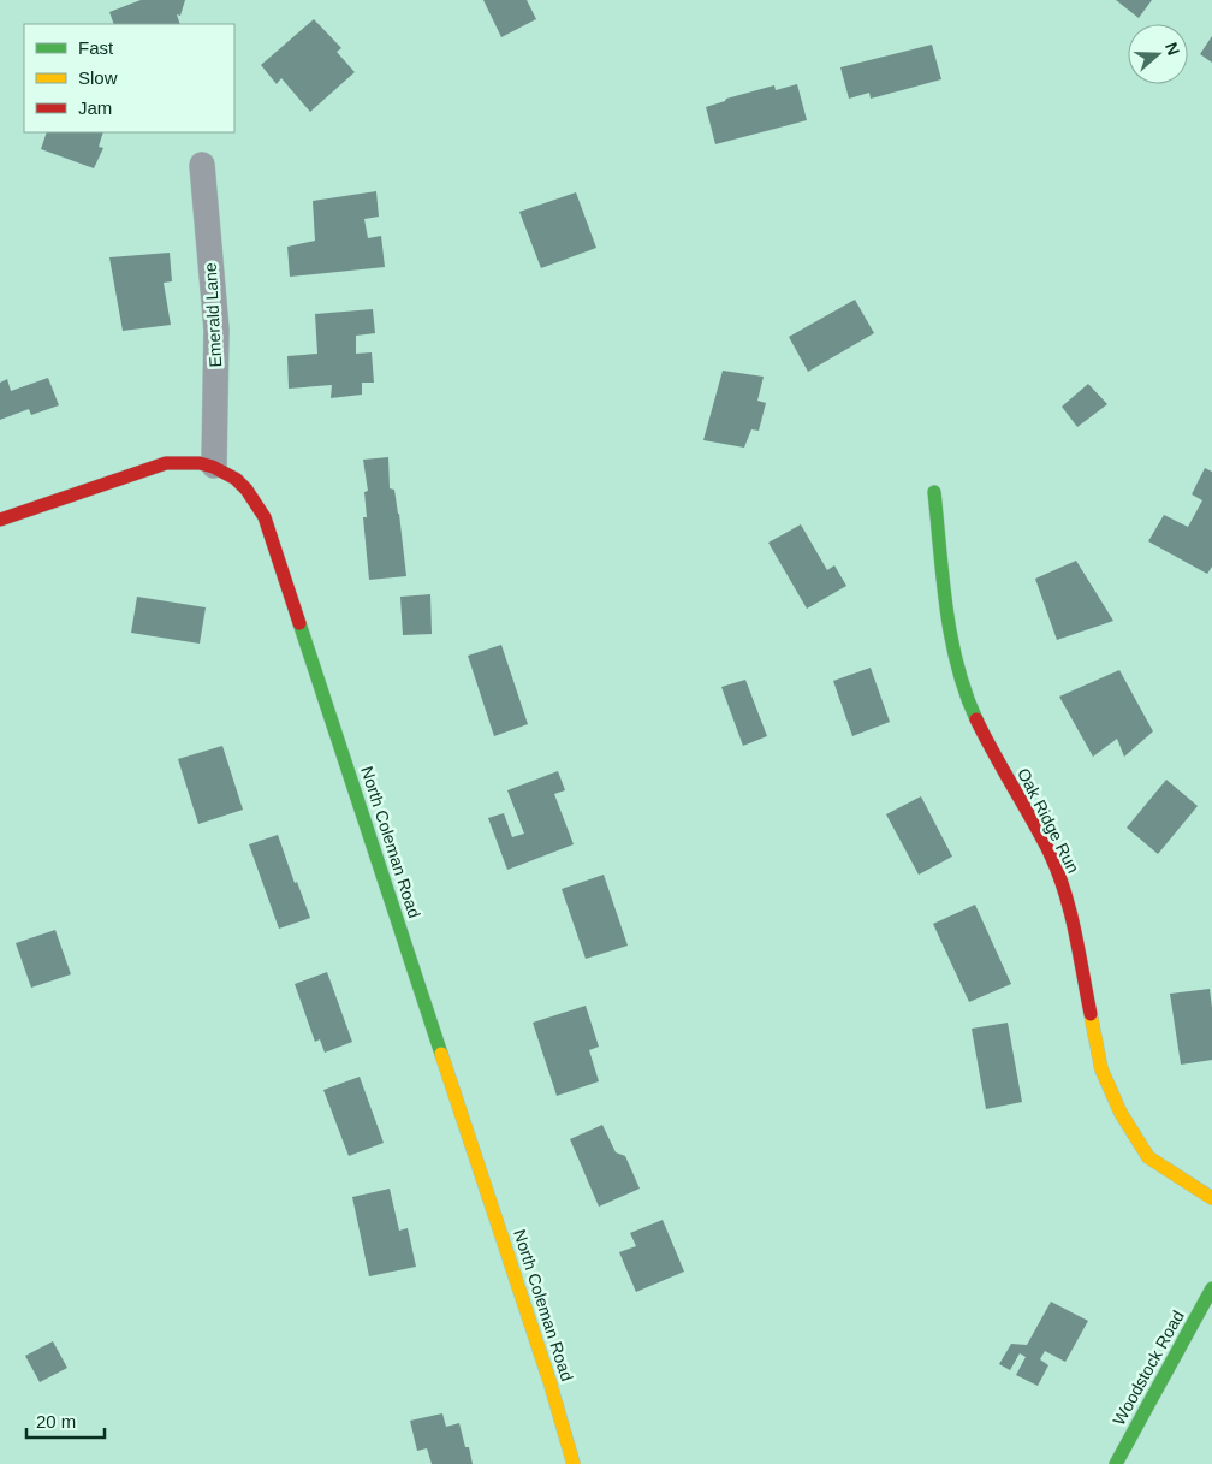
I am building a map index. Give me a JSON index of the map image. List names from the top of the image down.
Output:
{
  "streets": {
    "street": [
      "Emerald Lane",
      "Oak Ridge Run",
      "North Coleman Road",
      "Woodstock Road"
    ]
  },
  "crossings": [
    ["Emerald Lane", "North Coleman Road"]
  ],
  "legend": ["Fast", "Slow", "Jam"],
  "scale_bar": "20 m",
  "north": "right"
}
